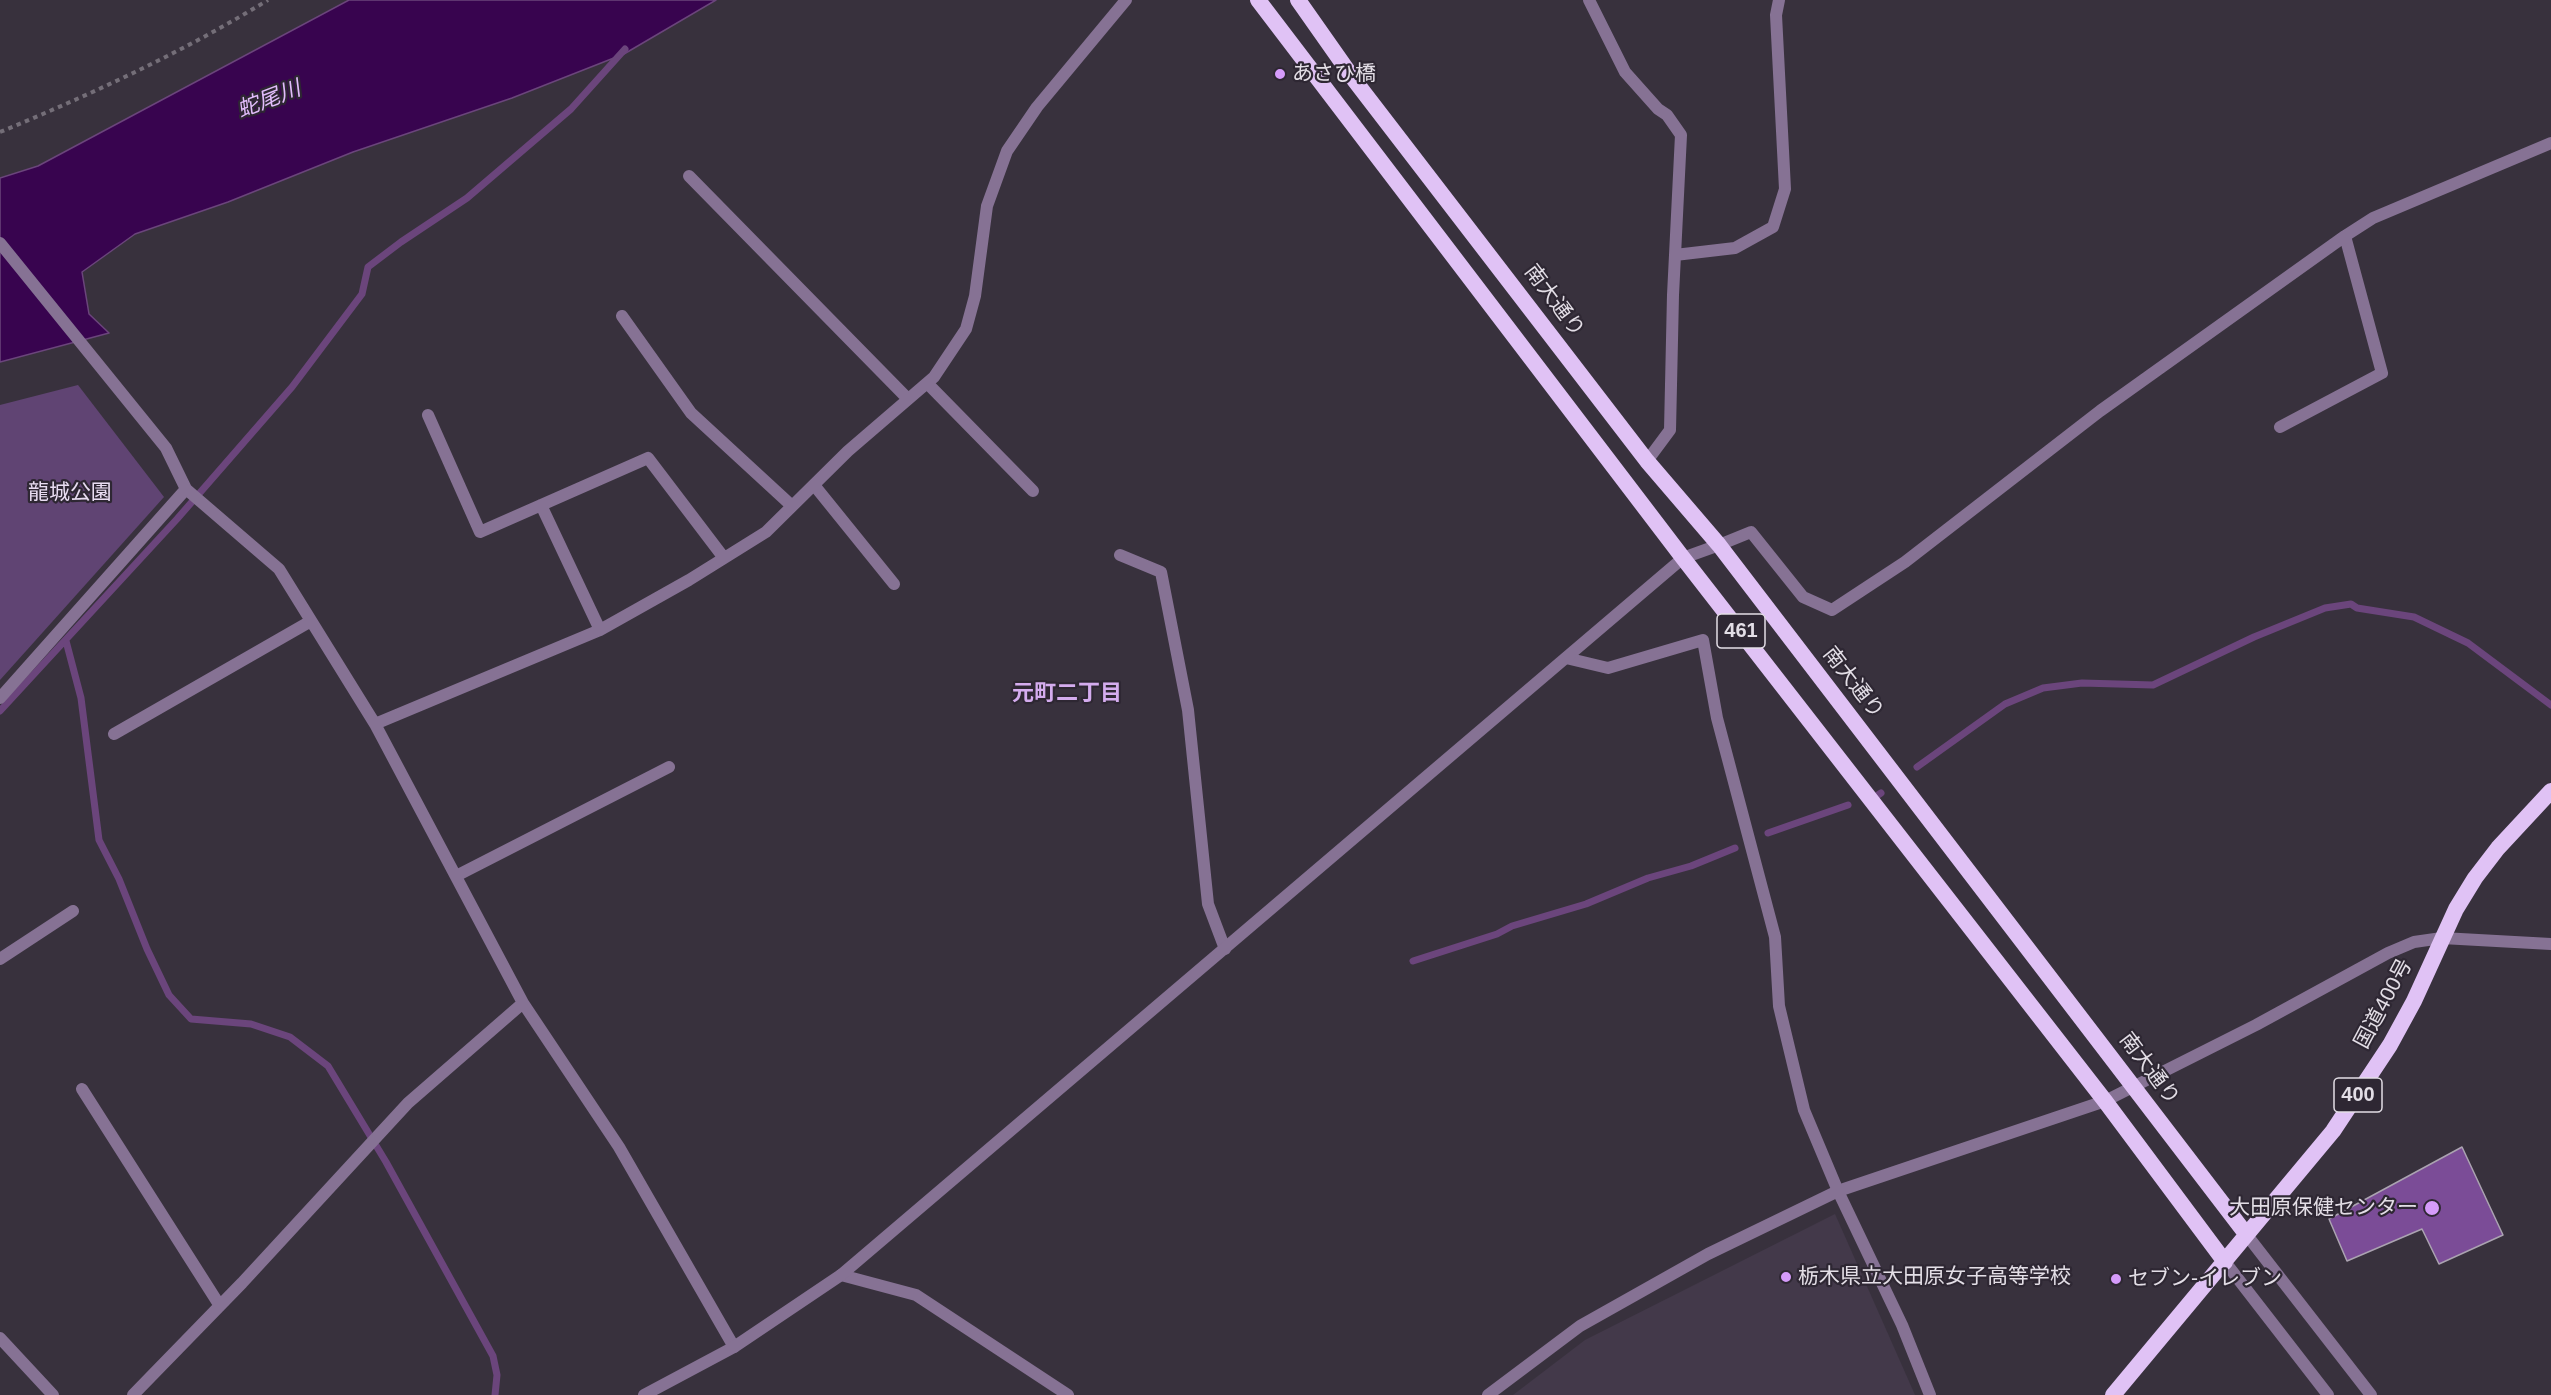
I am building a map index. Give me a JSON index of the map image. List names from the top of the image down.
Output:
{
  "streets": {
    "highway": [
      "南大通り",
      "461",
      "国道400号",
      "400"
    ]
  },
  "crossings": [
    ["南大通り", "国道400号"],
    ["461", "国道400号"],
    ["461", "400"],
    ["国道400号", "400"]
  ],
  "districts": ["元町二丁目"],
  "water": ["蛇尾川"],
  "parks": ["龍城公園"],
  "places": [
    "あさひ橋",
    "大田原保健センター",
    "栃木県立大田原女子高等学校",
    "セブン-イレブン"
  ]
}
